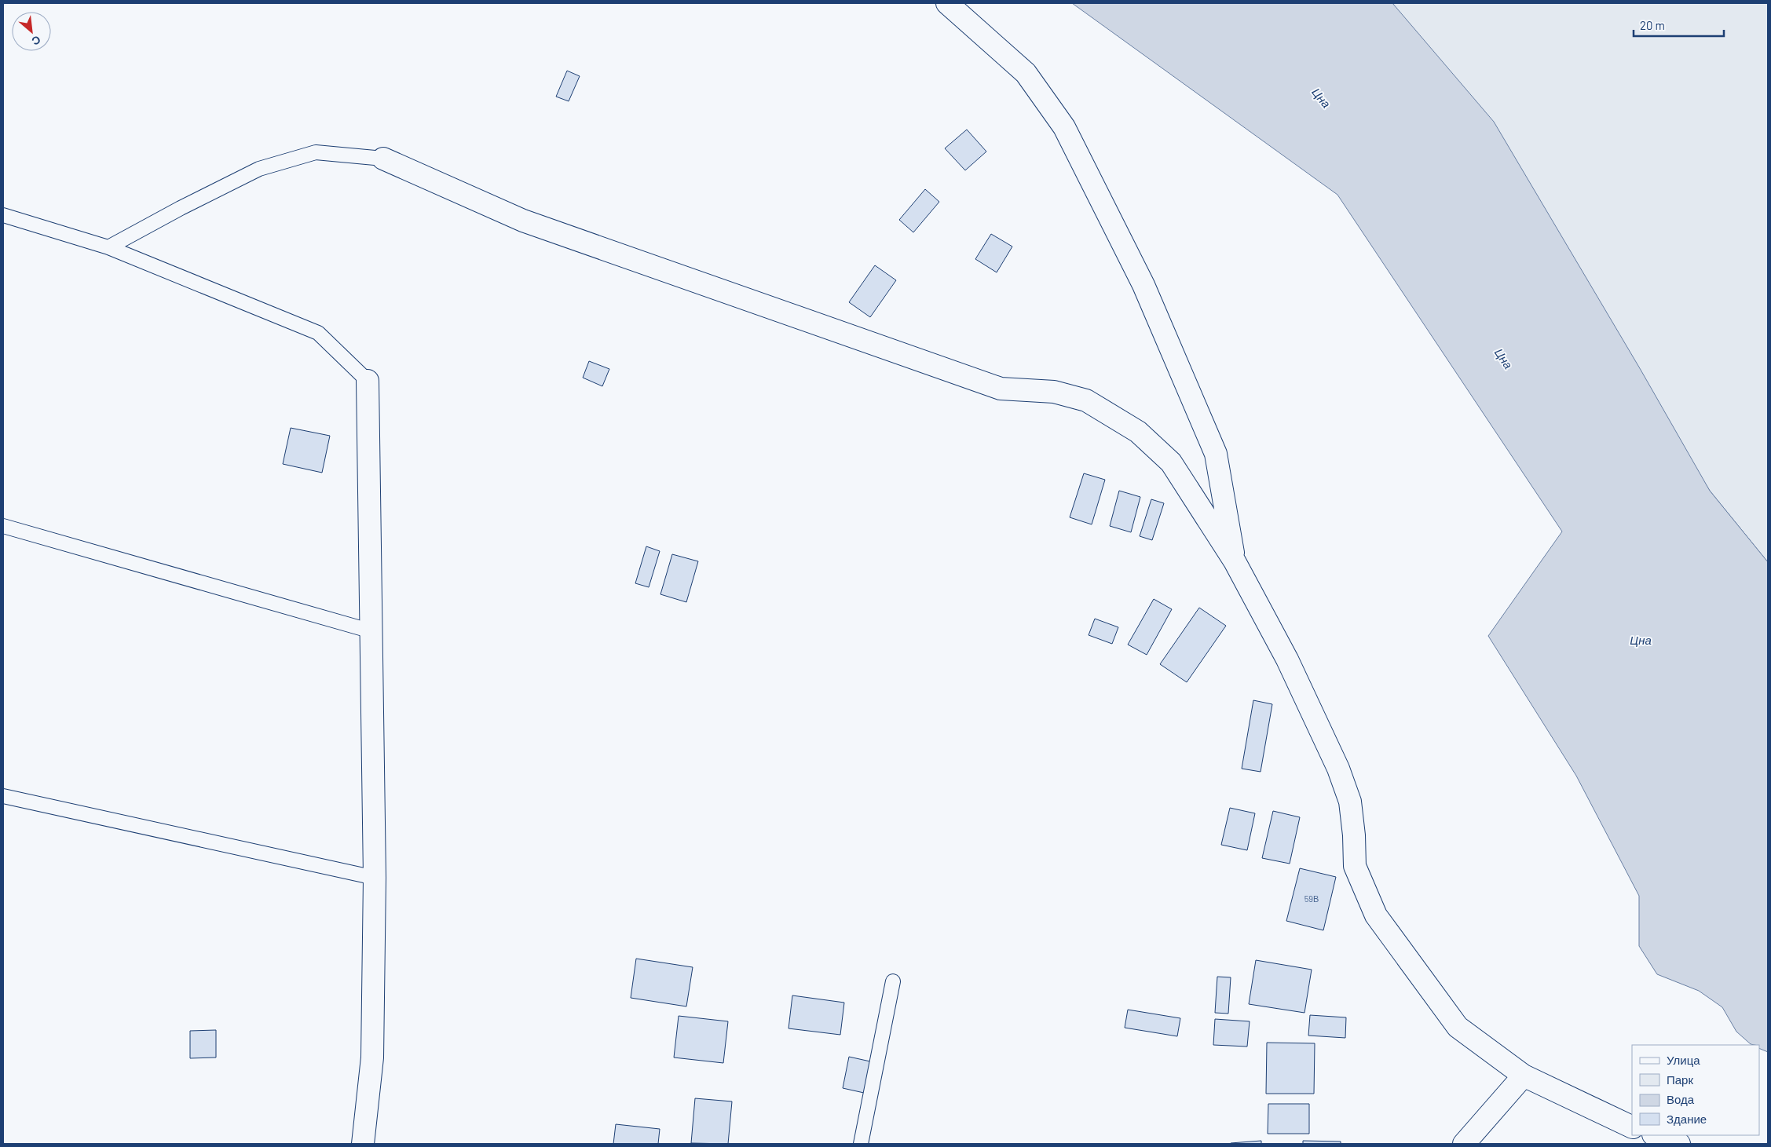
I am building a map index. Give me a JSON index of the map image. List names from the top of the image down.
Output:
{
  "water": ["Цна"],
  "house_numbers": ["59В"],
  "legend": [
    "Улица",
    "Парк",
    "Вода",
    "Здание"
  ],
  "scale_bar": "20 m",
  "north": "bottom right"
}
